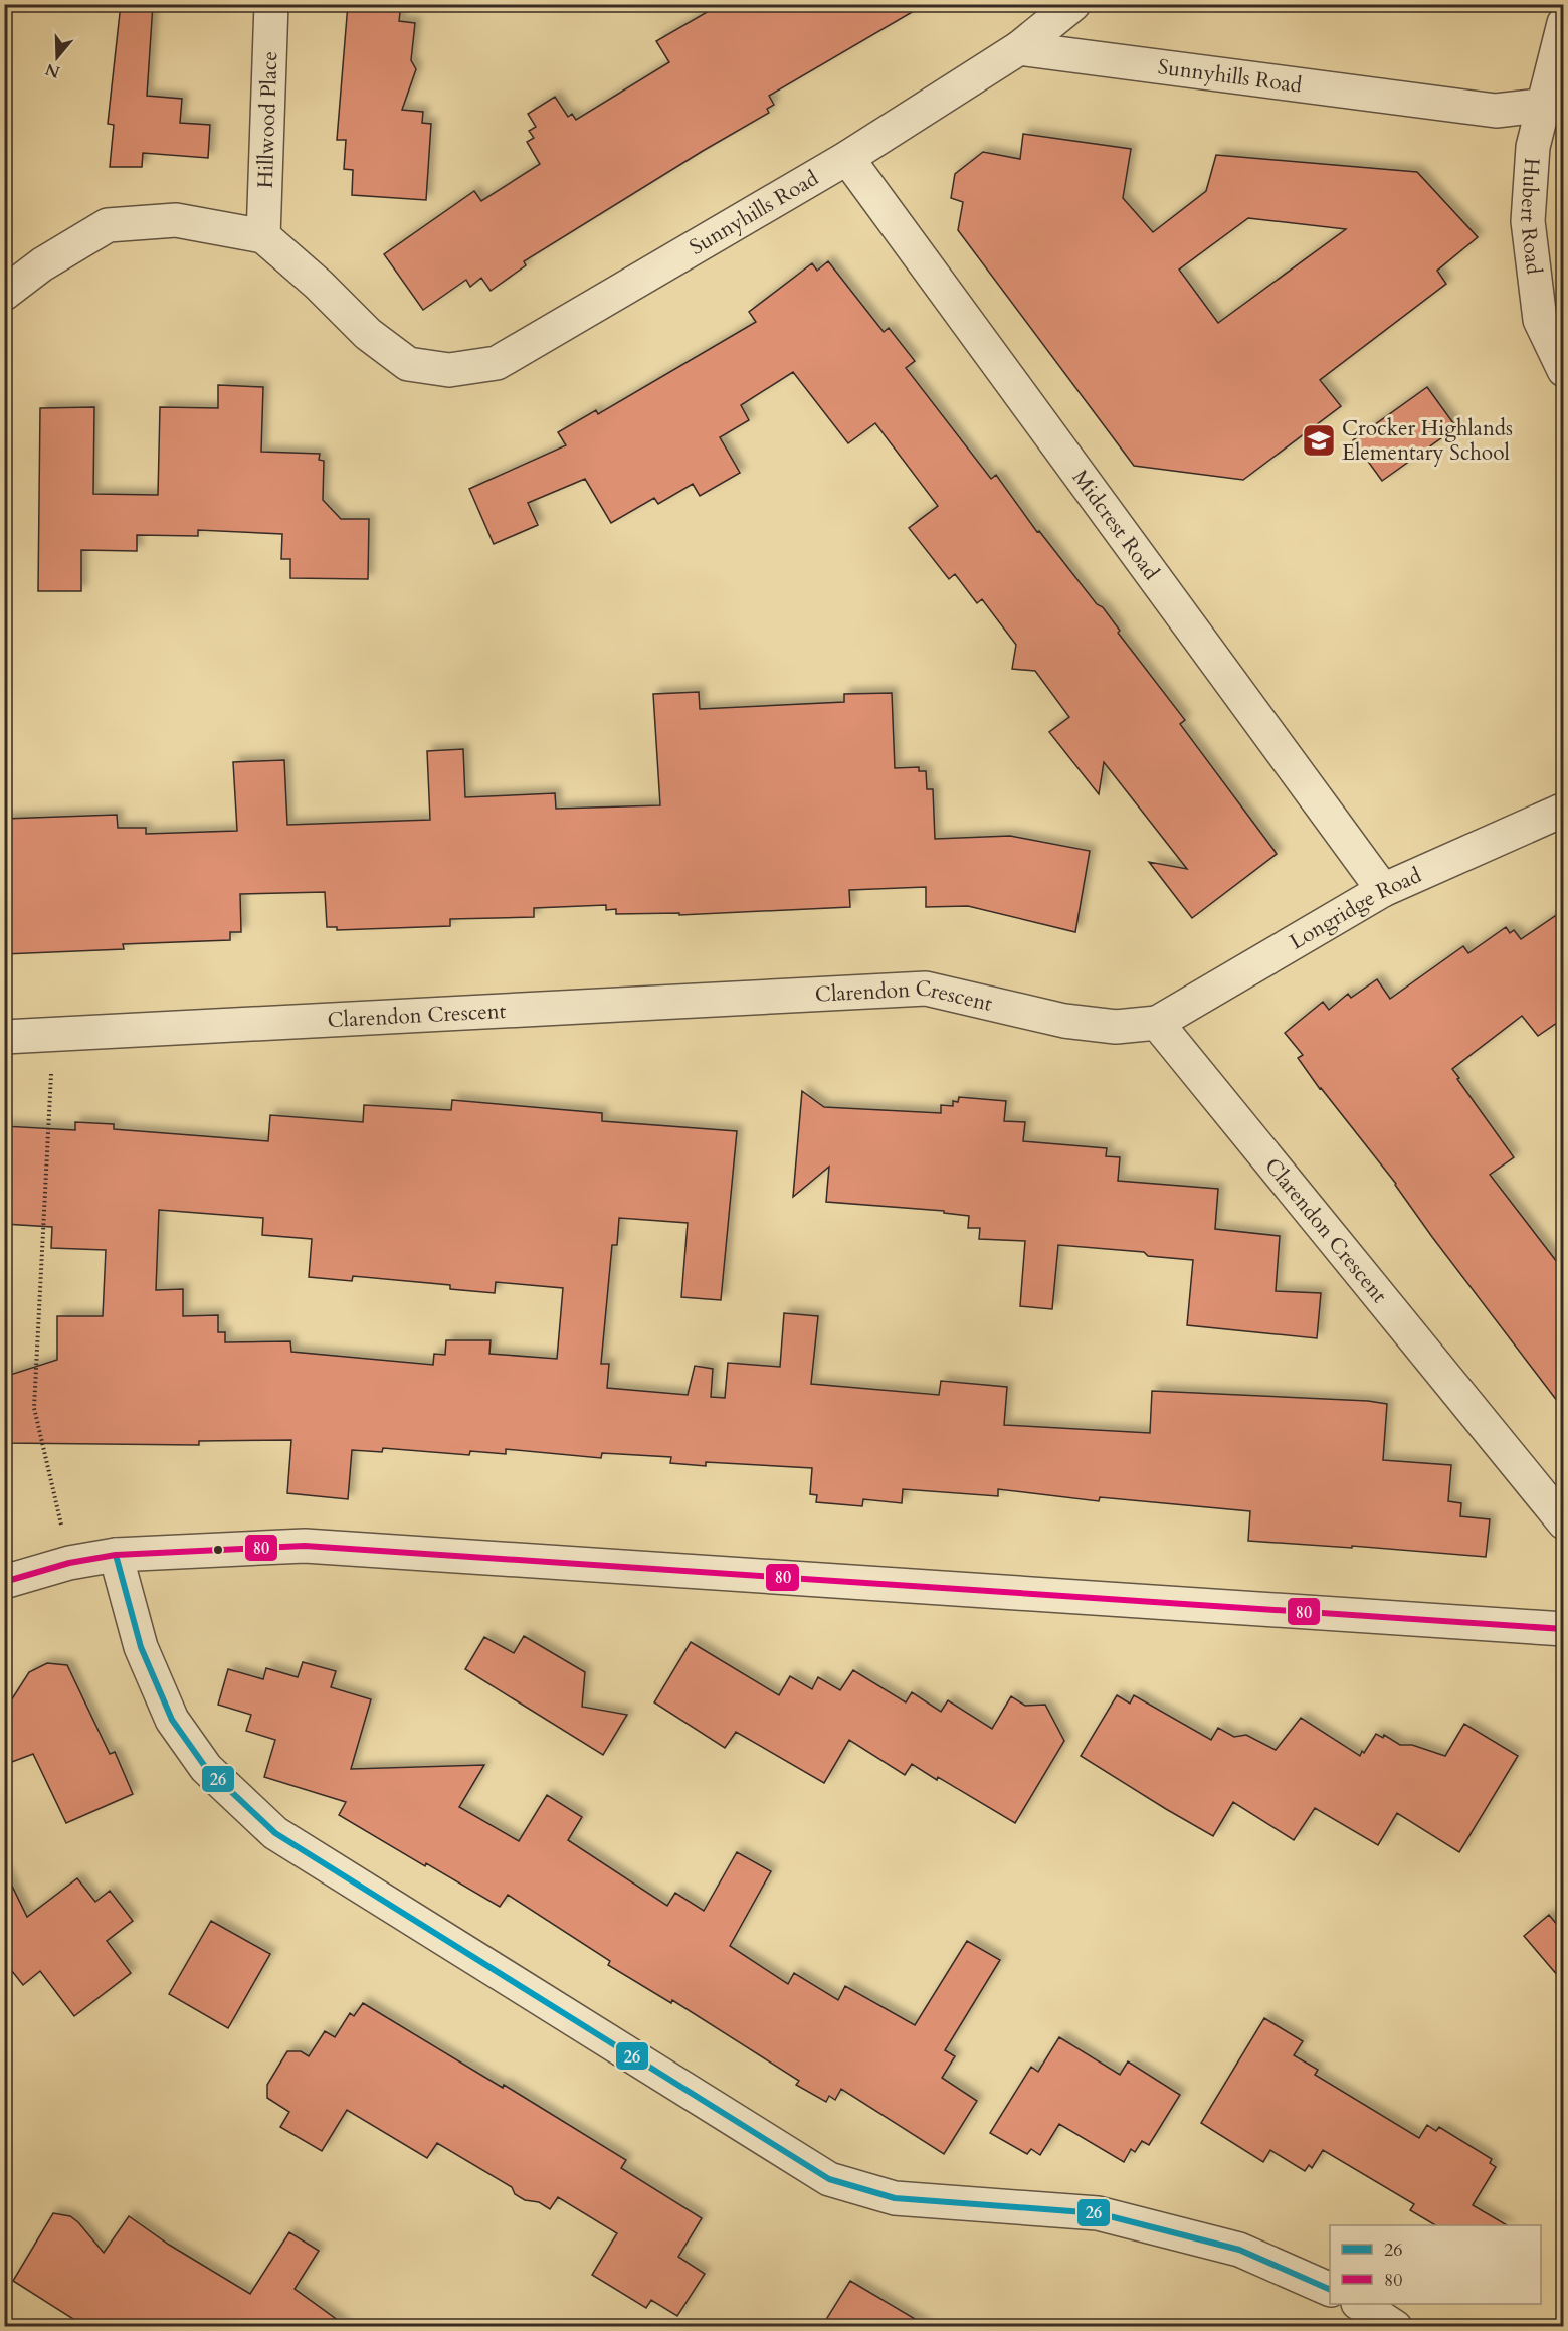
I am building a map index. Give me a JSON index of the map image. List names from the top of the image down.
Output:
{
  "streets": {
    "street": [
      "Sunnyhills Road",
      "Hillwood Place",
      "Hubert Road",
      "Midcrest Road",
      "Longridge Road",
      "Clarendon Crescent"
    ]
  },
  "crossings": [
    ["Sunnyhills Road", "Hillwood Place"],
    ["Sunnyhills Road", "Hubert Road"],
    ["Sunnyhills Road", "Midcrest Road"],
    ["Midcrest Road", "Longridge Road"],
    ["Longridge Road", "Clarendon Crescent"]
  ],
  "places": {
    "school or university": ["Crocker Highlands Elementary School"]
  },
  "lines": ["transit line 80", "transit line 26"],
  "legend": ["26", "80"],
  "north": "bottom"
}
